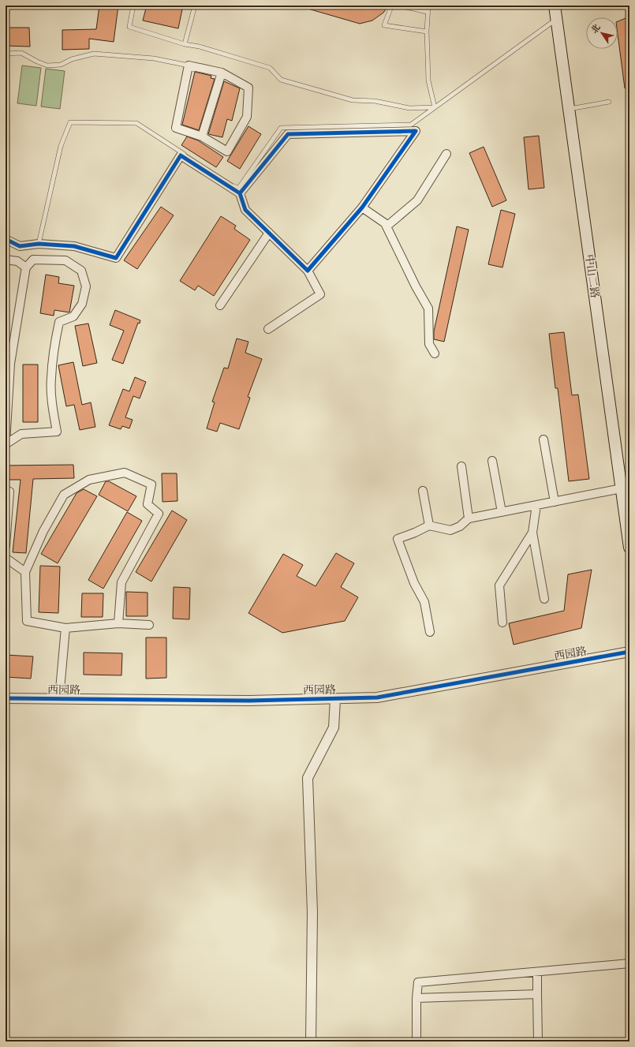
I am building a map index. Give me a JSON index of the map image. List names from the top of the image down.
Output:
{
  "streets": {
    "main road": ["中山二路"],
    "street": ["西园路"]
  },
  "north": "top left"
}
